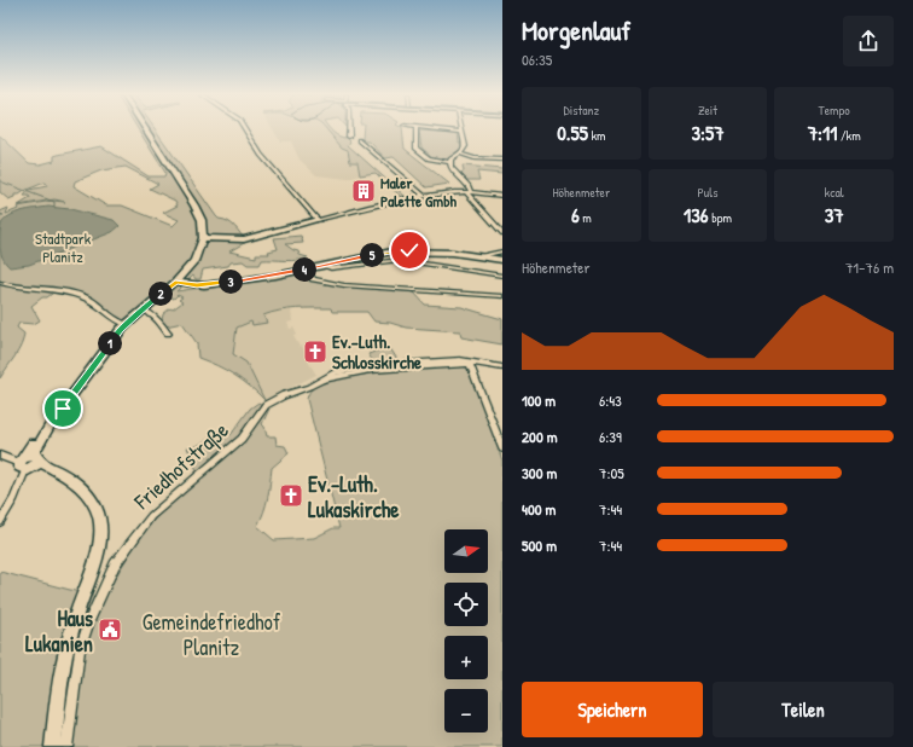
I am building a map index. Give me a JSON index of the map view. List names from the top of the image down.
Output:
{
  "streets": {
    "street": ["Friedhofstraße"]
  },
  "parks": ["Stadtpark Planitz", "Gemeindefriedhof Planitz"],
  "places": {
    "building": ["Maler Palette Gmbh"],
    "church": ["Ev.-Luth. Schlosskirche", "Ev.-Luth. Lukaskirche"],
    "public building": ["Haus Lukanien"]
  },
  "north": "right",
  "page": {
    "heading": ["Morgenlauf", "06:35"],
    "stats": [
      ["Distanz", "0.55 km"],
      ["Zeit", "3:57"],
      ["Tempo", "7:11 /km"],
      ["Höhenmeter", "6 m"],
      ["Puls", "136 bpm"],
      ["kcal", "37"]
    ],
    "pins": [
      "5",
      "4",
      "3",
      "2",
      "1"
    ],
    "chart": ["Höhenmeter", "71–76 m"],
    "list": [
      {
        "name": "100 m",
        "note": "6:43"
      },
      {
        "name": "200 m",
        "note": "6:39"
      },
      {
        "name": "300 m",
        "note": "7:05"
      },
      {
        "name": "400 m",
        "note": "7:44"
      },
      {
        "name": "500 m",
        "note": "7:44"
      }
    ],
    "map_buttons": ["+", "−"],
    "buttons": ["Speichern", "Teilen"]
  }
}
